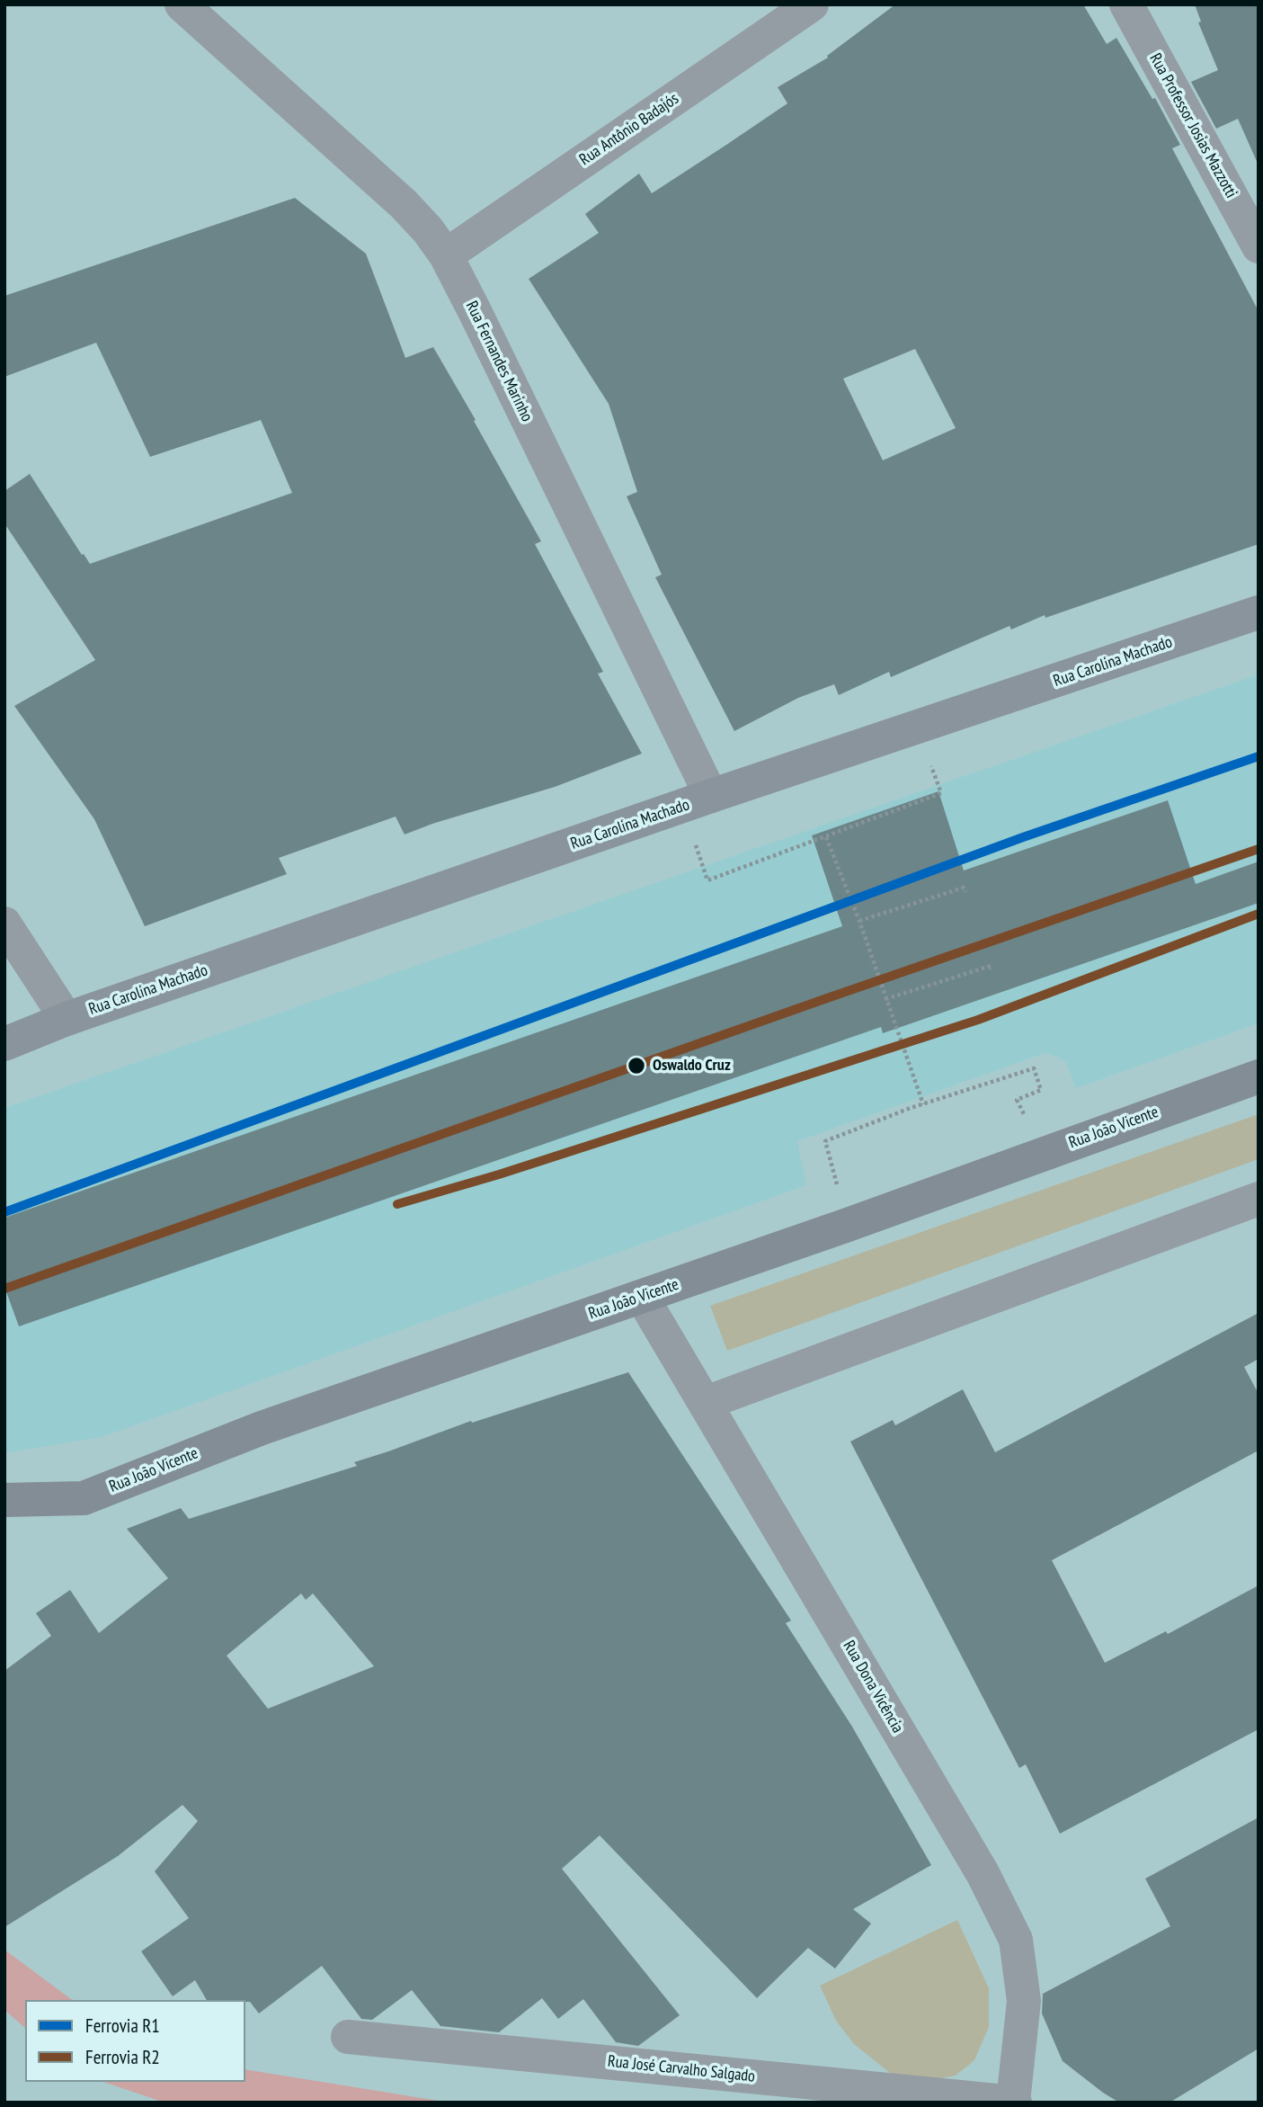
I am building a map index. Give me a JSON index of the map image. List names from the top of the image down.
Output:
{
  "streets": {
    "main road": ["Rua Carolina Machado", "Rua João Vicente"],
    "street": [
      "Rua Professor Josias Mazzotti",
      "Rua Antônio Badajós",
      "Rua Fernandes Marinho",
      "Rua Dona Vicência",
      "Rua José Carvalho Salgado"
    ]
  },
  "crossings": [
    ["Rua Antônio Badajós", "Rua Fernandes Marinho"],
    ["Rua Fernandes Marinho", "Rua Carolina Machado"],
    ["Rua João Vicente", "Rua Dona Vicência"],
    ["Rua Dona Vicência", "Rua José Carvalho Salgado"]
  ],
  "places": ["Oswaldo Cruz"],
  "lines": ["rail line R1", "rail line R2"],
  "legend": ["Ferrovia R1", "Ferrovia R2"]
}
